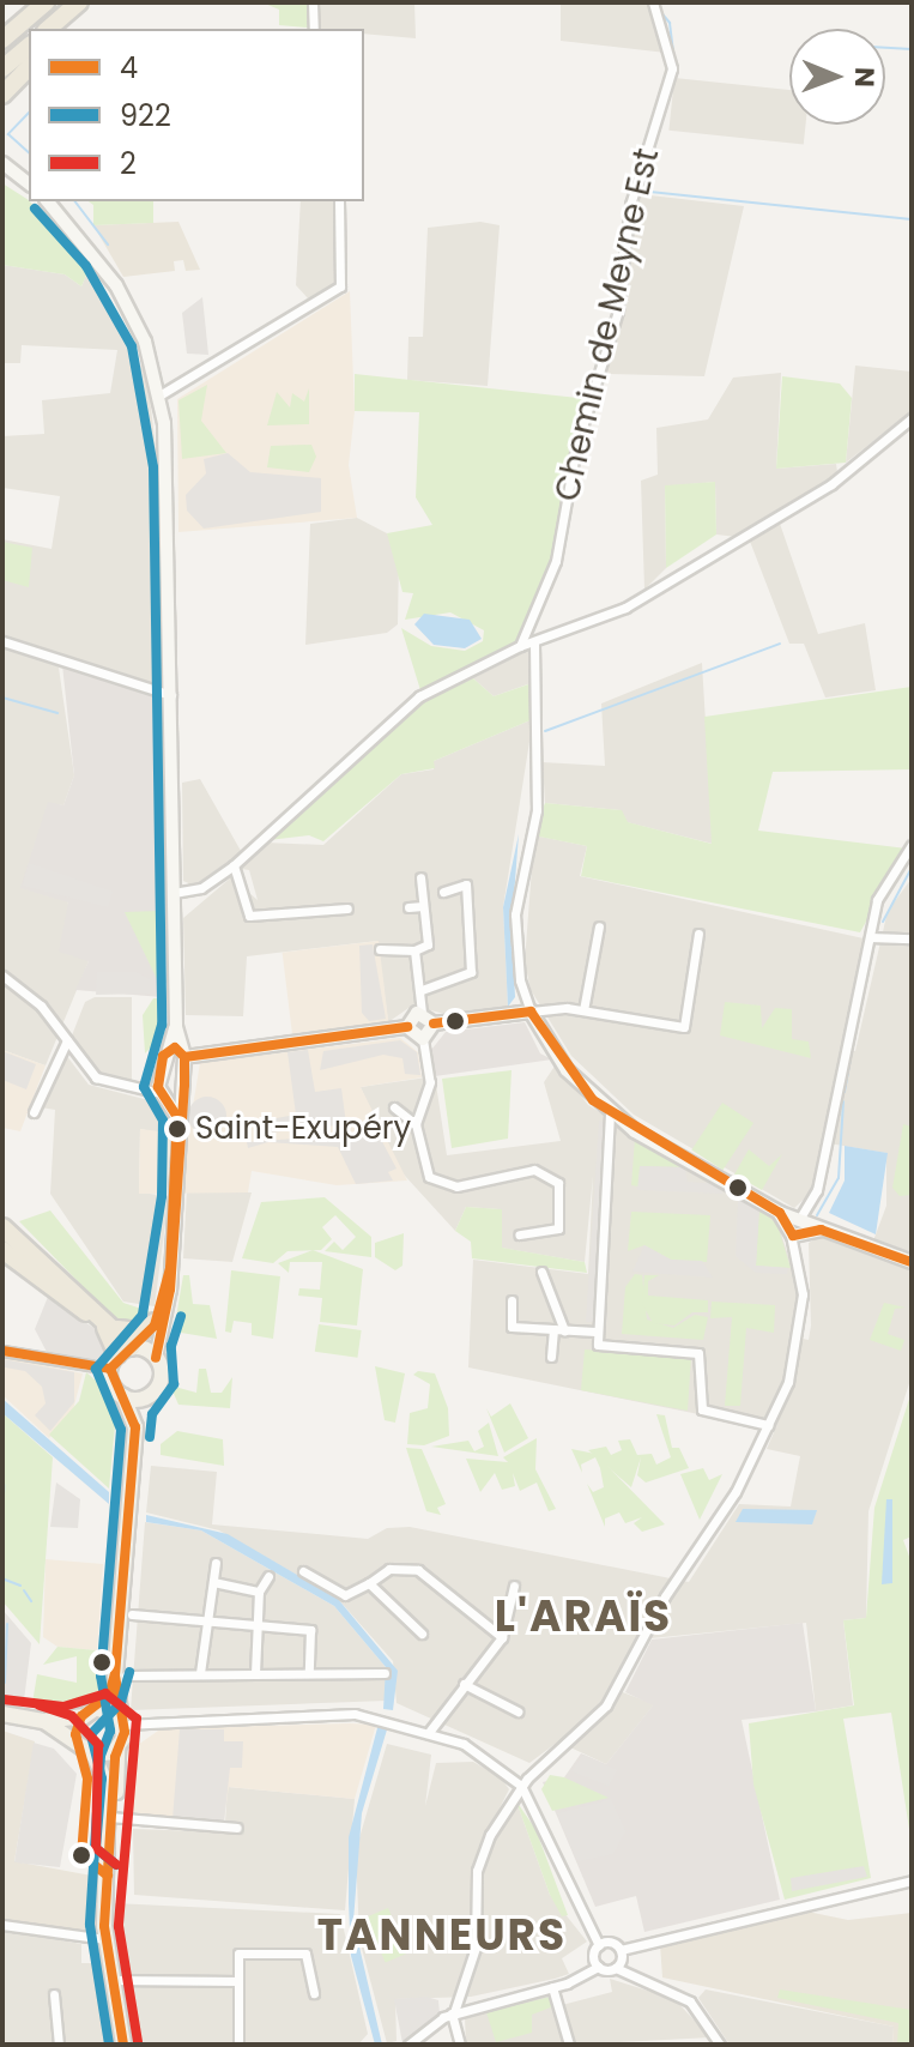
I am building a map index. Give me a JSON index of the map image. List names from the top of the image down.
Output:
{
  "streets": {
    "street": ["Chemin de Meyne Est"]
  },
  "districts": ["L'ARAÏS", "TANNEURS"],
  "places": ["Saint-Exupéry"],
  "lines": ["transit line 922", "transit line 4", "transit line 2"],
  "legend": ["4", "922", "2"],
  "north": "right"
}
